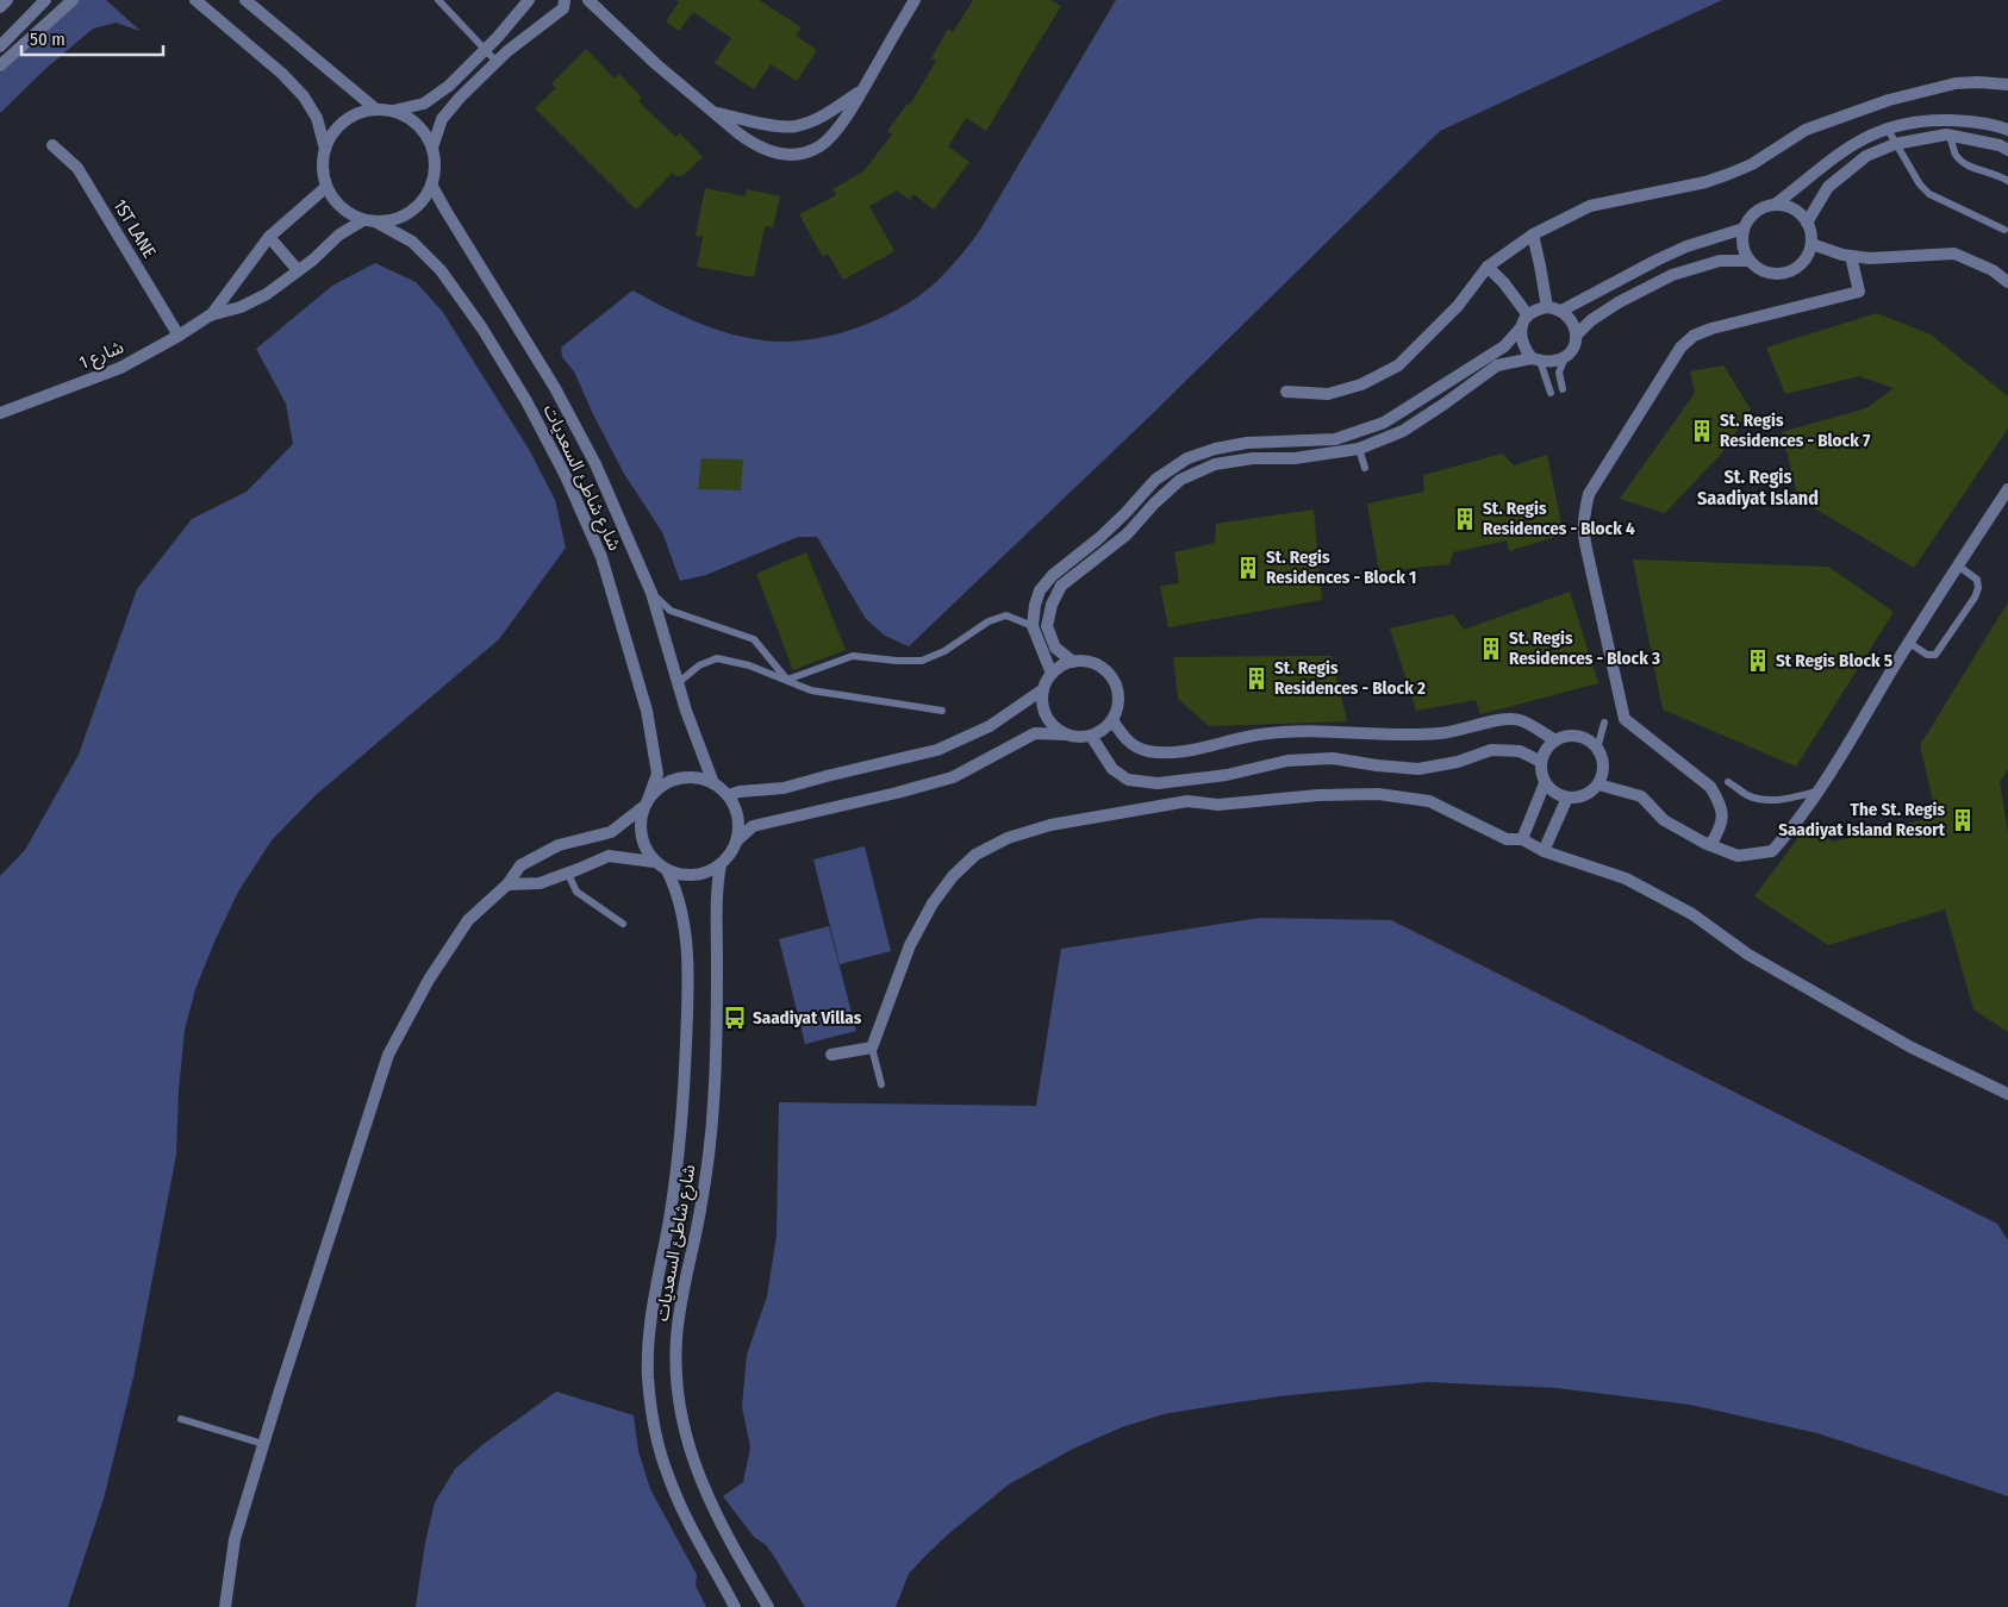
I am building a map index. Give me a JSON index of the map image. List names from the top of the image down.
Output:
{
  "streets": {
    "street": ["1ST LANE", "شارع 1", "شارع شاطئ السعديات"]
  },
  "crossings": [
    ["1ST LANE", "شارع 1"],
    ["شارع 1", "شارع شاطئ السعديات"]
  ],
  "districts": ["St. Regis Saadiyat Island"],
  "places": {
    "building": [
      "St. Regis Residences - Block 7",
      "St. Regis Residences - Block 4",
      "St. Regis Residences - Block 1",
      "St. Regis Residences - Block 3",
      "St Regis Block 5",
      "St. Regis Residences - Block 2",
      "The St. Regis Saadiyat Island Resort"
    ],
    "bus stop": ["Saadiyat Villas"]
  },
  "scale_bar": "50 m"
}
